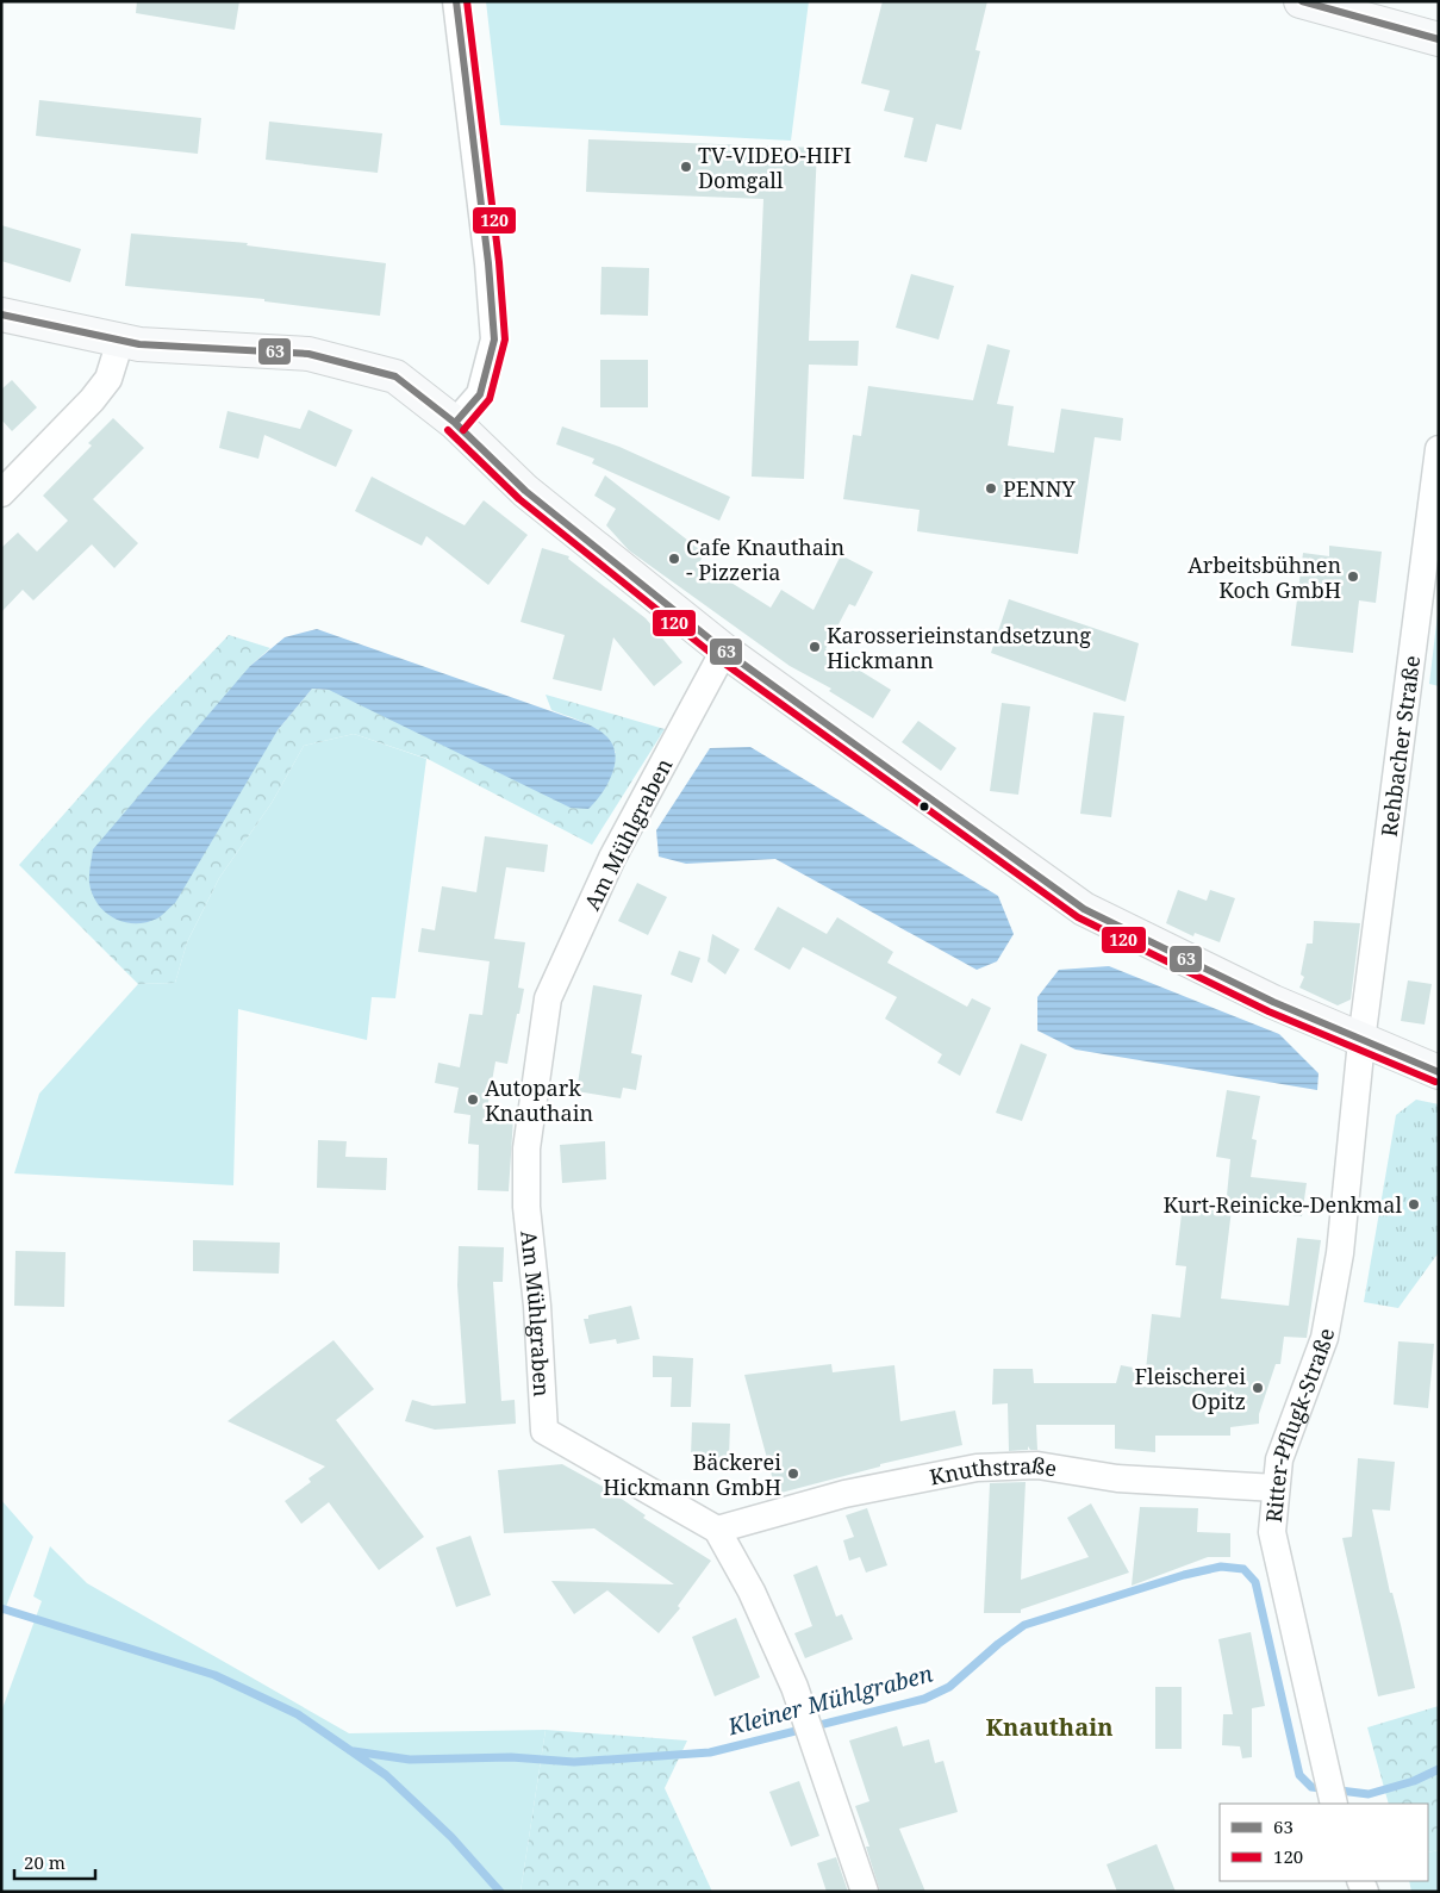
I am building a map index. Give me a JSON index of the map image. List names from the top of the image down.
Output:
{
  "streets": {
    "street": [
      "Rehbacher Straße",
      "Am Mühlgraben",
      "Ritter-Pflugk-Straße",
      "Knuthstraße"
    ]
  },
  "crossings": [
    ["Rehbacher Straße", "Ritter-Pflugk-Straße"],
    ["Am Mühlgraben", "Knuthstraße"],
    ["Ritter-Pflugk-Straße", "Knuthstraße"]
  ],
  "districts": ["Knauthain"],
  "water": ["Kleiner Mühlgraben"],
  "places": [
    "TV-VIDEO-HIFI Domgall",
    "PENNY",
    "Cafe Knauthain - Pizzeria",
    "Arbeitsbühnen Koch GmbH",
    "Karosserieinstandsetzung Hickmann",
    "Autopark Knauthain",
    "Kurt-Reinicke-Denkmal",
    "Fleischerei Opitz",
    "Bäckerei Hickmann GmbH"
  ],
  "lines": ["transit line 63", "transit line 120"],
  "legend": ["63", "120"],
  "scale_bar": "20 m"
}
